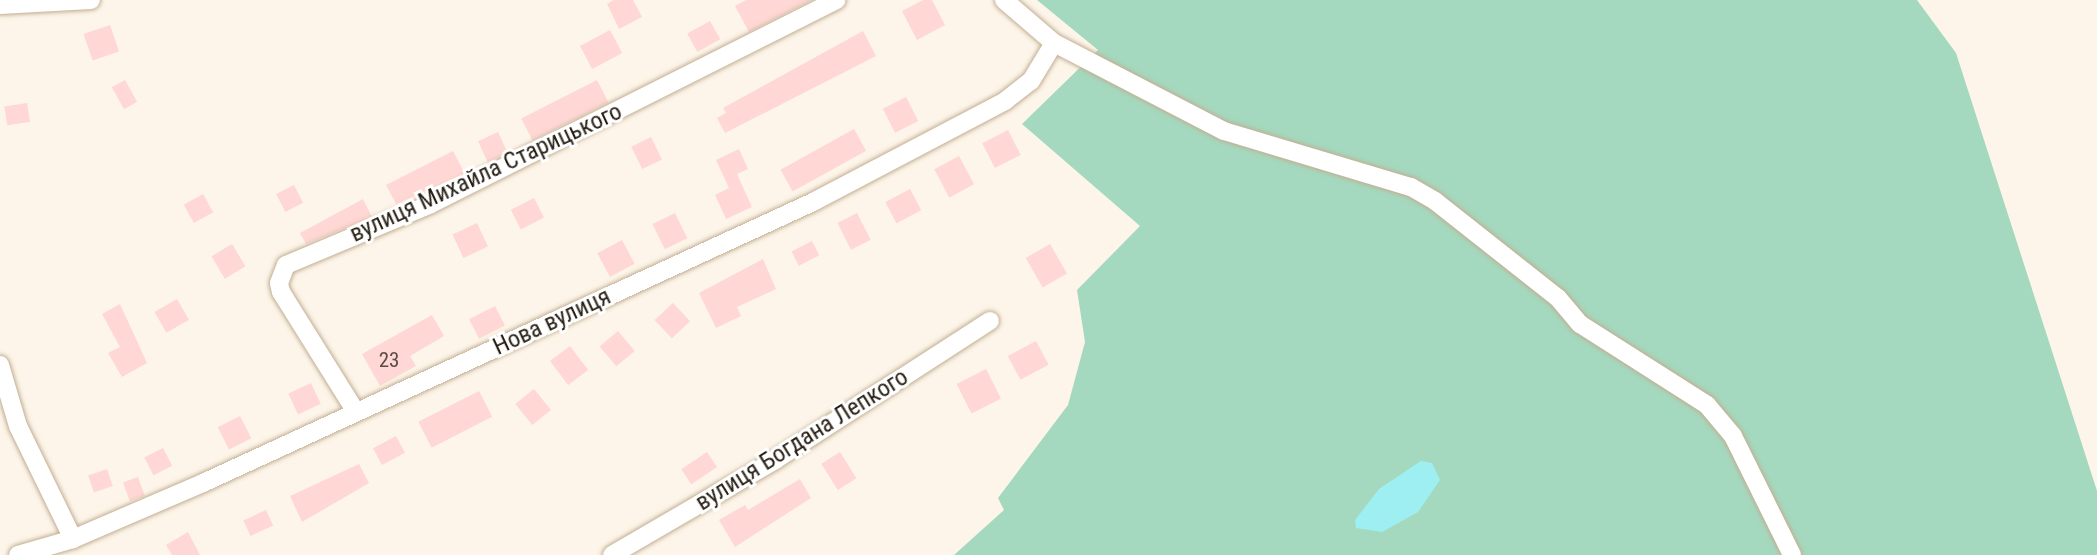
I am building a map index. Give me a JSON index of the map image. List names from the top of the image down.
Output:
{
  "streets": {
    "street": ["вулиця Михайла Старицького", "Нова вулиця", "вулиця Богдана Лепкого"]
  },
  "crossings": [
    ["вулиця Михайла Старицького", "Нова вулиця"]
  ],
  "house_numbers": ["23"]
}
